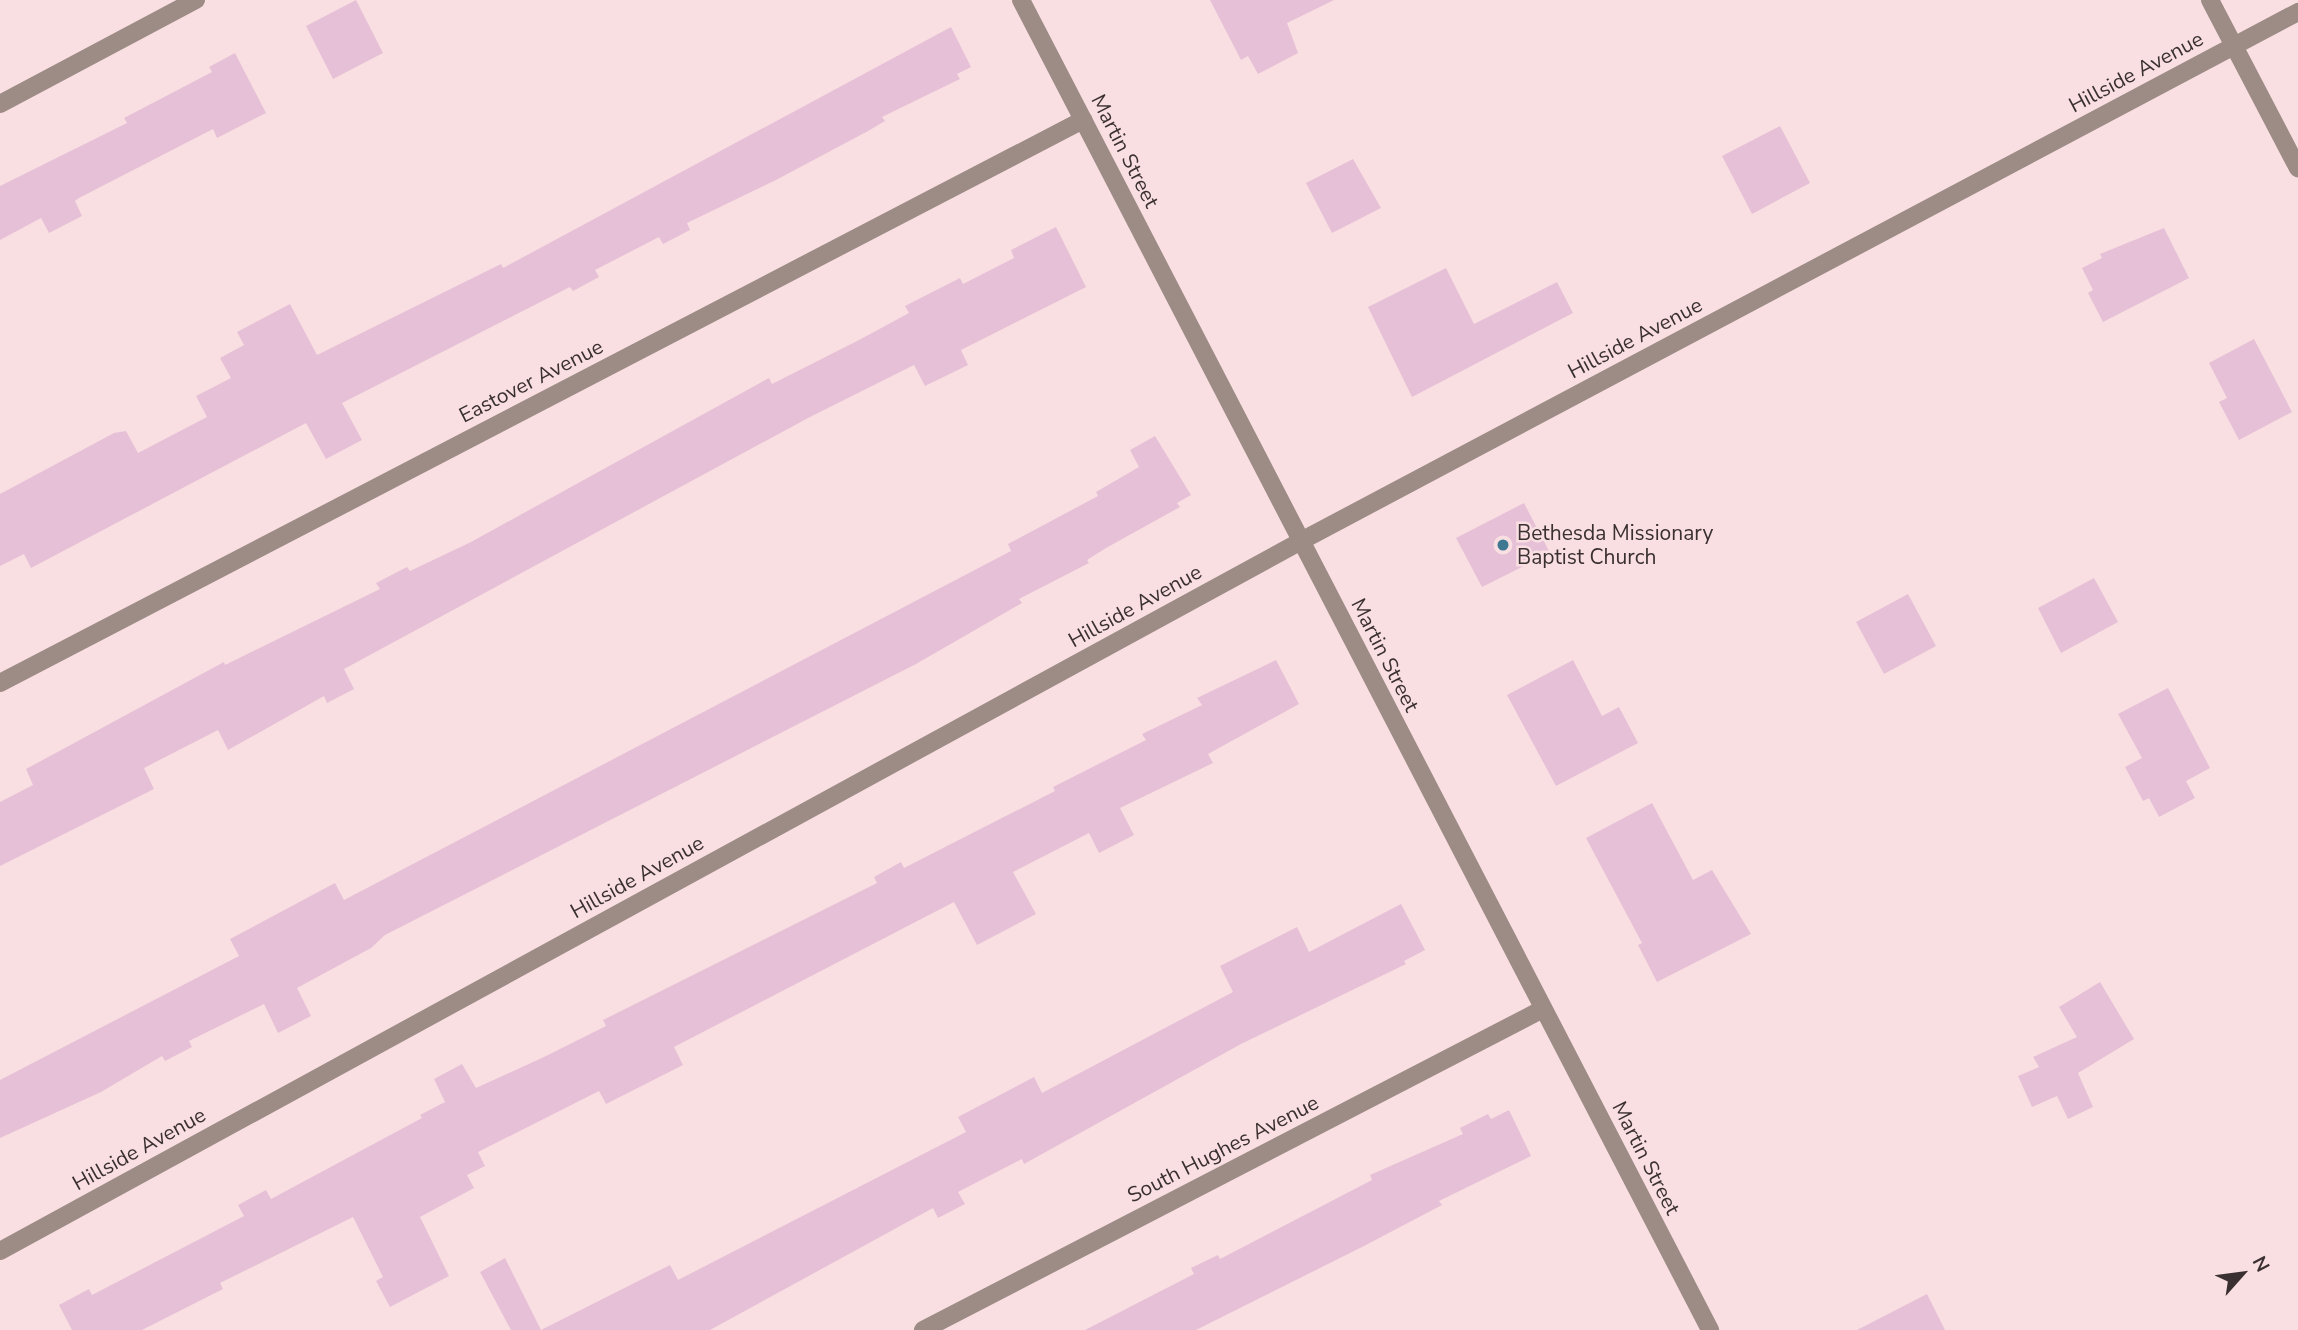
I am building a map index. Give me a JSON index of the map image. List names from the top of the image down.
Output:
{
  "streets": {
    "street": [
      "Hillside Avenue",
      "Martin Street",
      "Eastover Avenue",
      "South Hughes Avenue"
    ]
  },
  "crossings": [
    ["Hillside Avenue", "Martin Street"],
    ["Martin Street", "Eastover Avenue"],
    ["Martin Street", "South Hughes Avenue"]
  ],
  "places": ["Bethesda Missionary Baptist Church"],
  "north": "top right"
}
